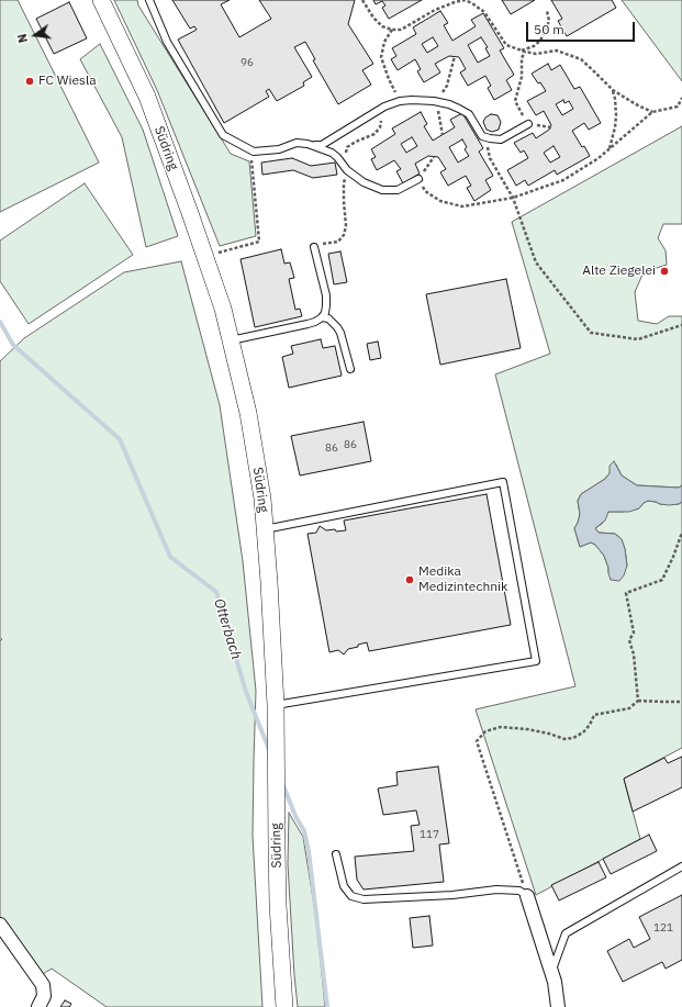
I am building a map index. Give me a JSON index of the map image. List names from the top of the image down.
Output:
{
  "streets": {
    "street": ["Südring"]
  },
  "water": ["Otterbach"],
  "places": ["FC Wiesla", "Alte Ziegelei", "Medika Medizintechnik"],
  "house_numbers": [
    "96",
    "86",
    "86",
    "117",
    "121"
  ],
  "scale_bar": "50 m",
  "north": "left"
}
